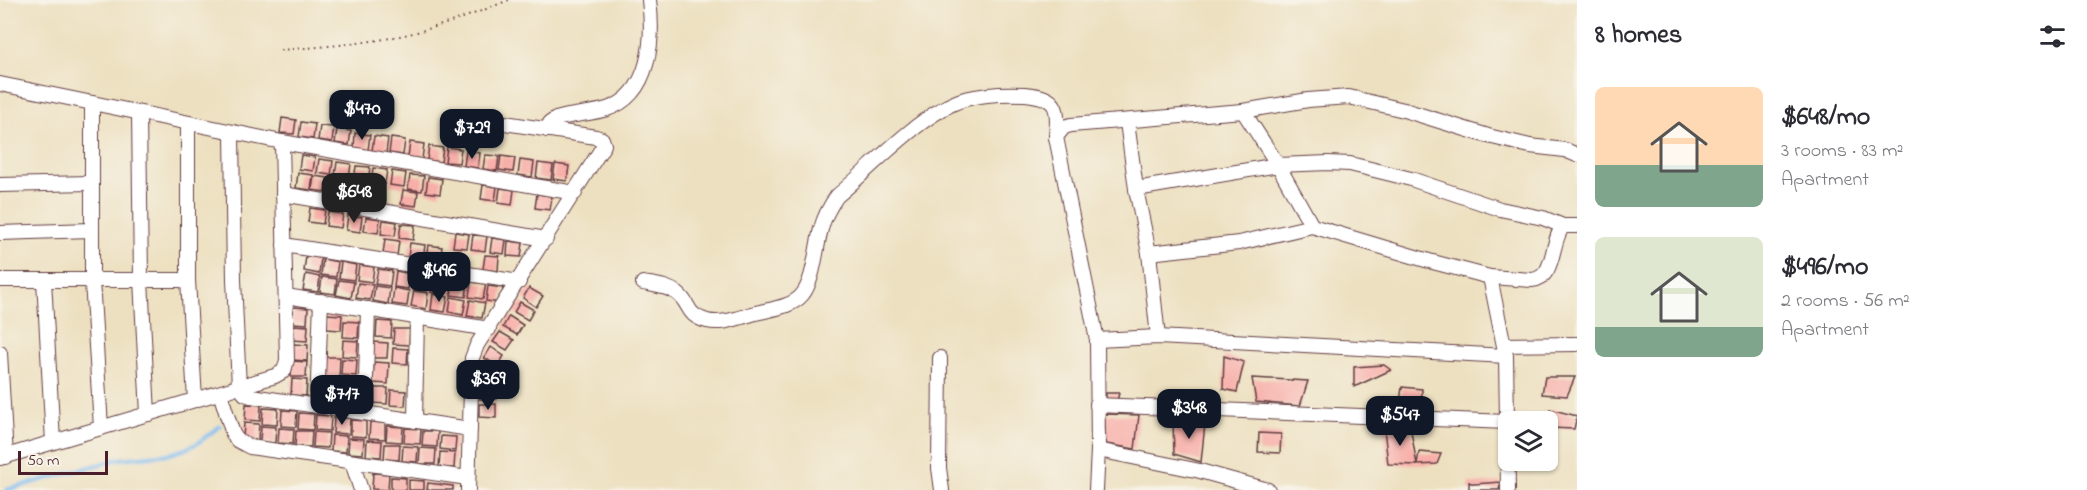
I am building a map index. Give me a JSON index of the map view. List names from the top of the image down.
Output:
{
  "scale_bar": "50 m",
  "page": {
    "heading": "8 homes",
    "list": [
      {
        "name": "$648/mo",
        "note": "3 rooms · 83 m² · Apartment"
      },
      {
        "name": "$496/mo",
        "note": "2 rooms · 56 m² · Apartment"
      }
    ],
    "price": [
      "$470",
      "$729",
      "$648",
      "$496",
      "$369",
      "$717",
      "$348",
      "$547"
    ],
    "scale": "50 m"
  }
}
